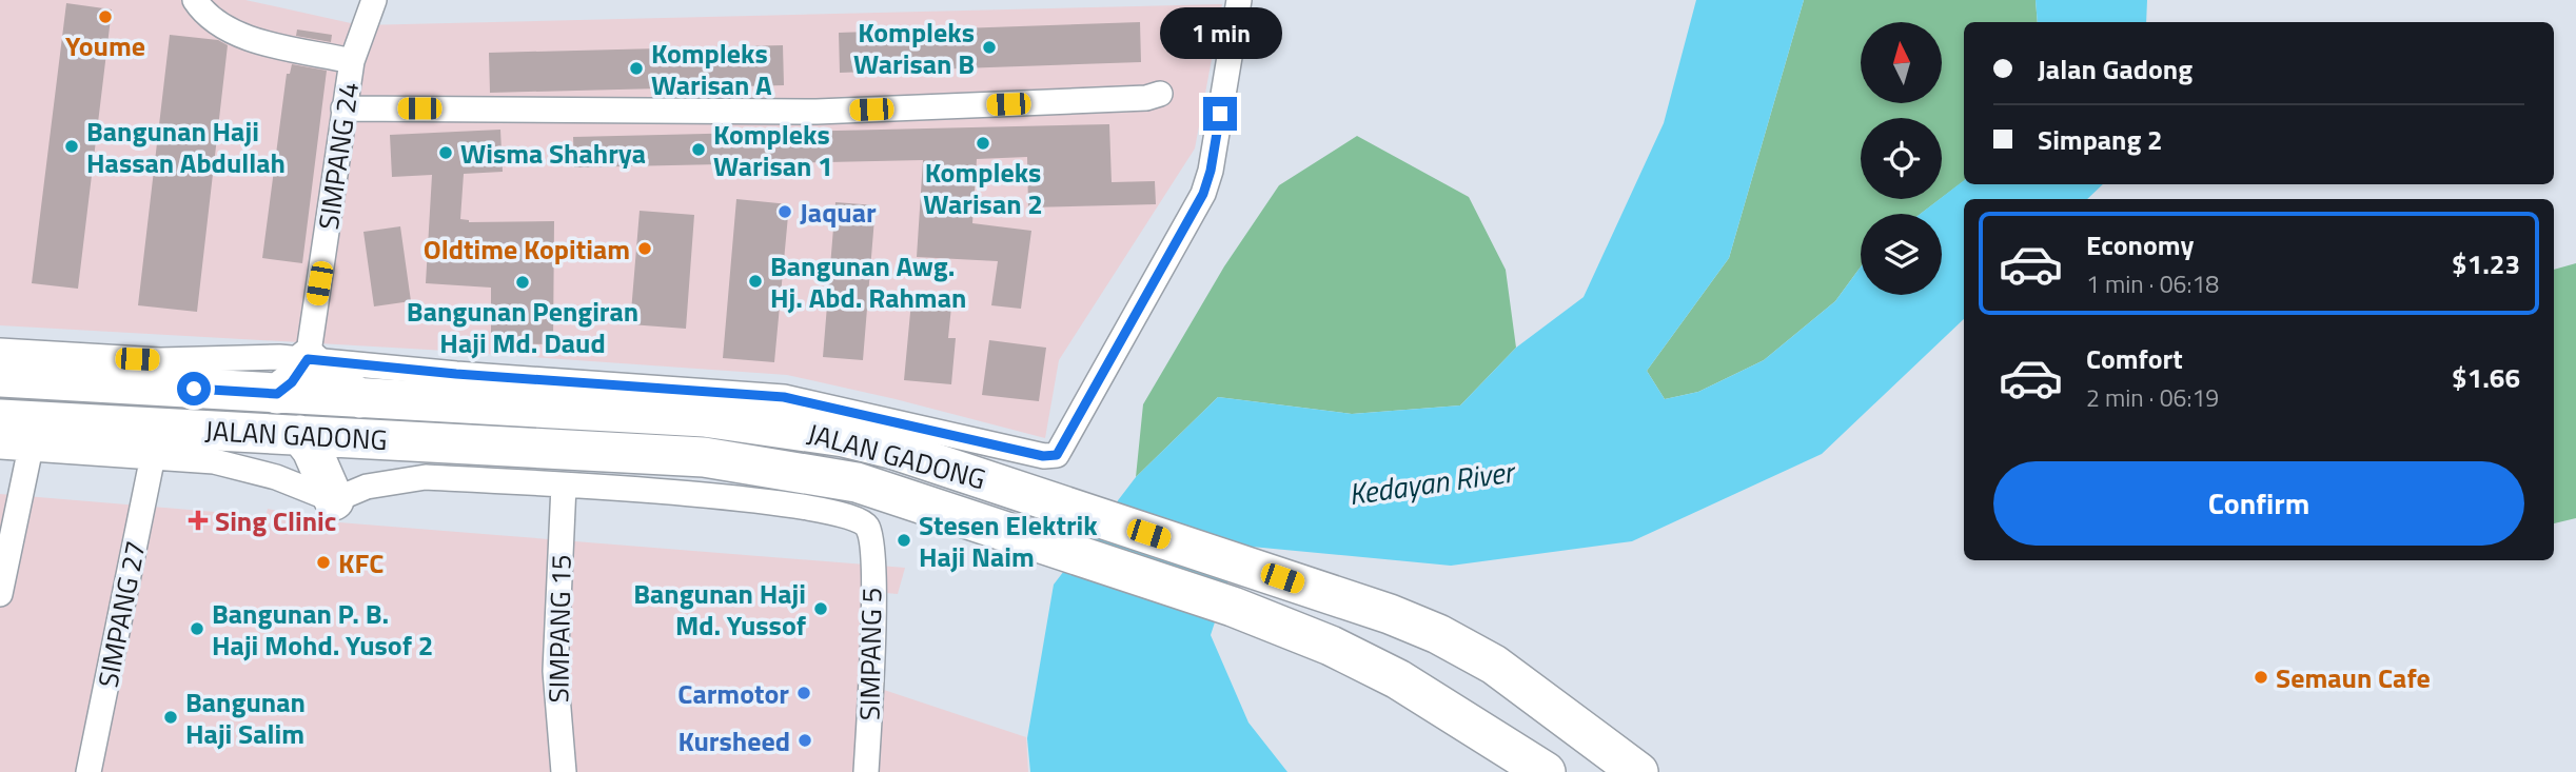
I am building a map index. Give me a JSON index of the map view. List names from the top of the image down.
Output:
{
  "streets": {
    "main road": ["JALAN GADONG"],
    "street": [
      "SIMPANG 24",
      "SIMPANG 27",
      "SIMPANG 15",
      "SIMPANG 5"
    ]
  },
  "crossings": [
    ["SIMPANG 15", "SIMPANG 5"]
  ],
  "water": ["Kedayan River"],
  "places": {
    "other": [
      "Youme",
      "Kompleks Warisan B",
      "Kompleks Warisan A",
      "Kompleks Warisan 2",
      "Bangunan Haji Hassan Abdullah",
      "Kompleks Warisan 1",
      "Wisma Shahrya",
      "Jaquar",
      "Oldtime Kopitiam",
      "Bangunan Awg. Hj. Abd. Rahman",
      "Bangunan Pengiran Haji Md. Daud",
      "Stesen Elektrik Haji Naim",
      "KFC",
      "Bangunan Haji Md. Yussof",
      "Bangunan P. B. Haji Mohd. Yusof 2",
      "Semaun Cafe",
      "Carmotor",
      "Bangunan Haji Salim",
      "Kursheed"
    ],
    "health": ["Sing Clinic"]
  },
  "north": "top",
  "page": {
    "bubble": "1 min",
    "banner": ["Jalan Gadong", "Simpang 2"],
    "list": [
      {
        "name": "Economy",
        "note": "1 min · 06:18",
        "value": "$1.23"
      },
      {
        "name": "Comfort",
        "note": "2 min · 06:19",
        "value": "$1.66"
      }
    ],
    "buttons": "Confirm"
  }
}
